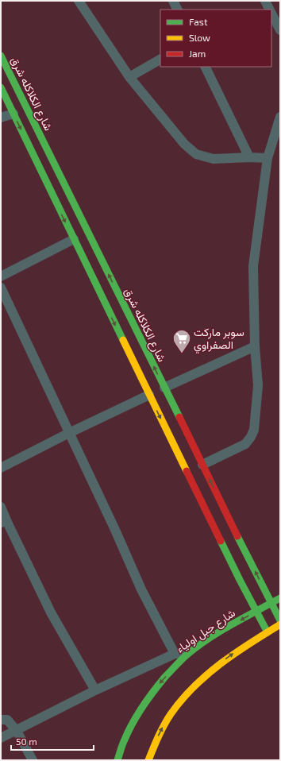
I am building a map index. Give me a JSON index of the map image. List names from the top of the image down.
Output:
{
  "streets": {
    "main road": ["شارع الكلاكله شرق", "شارع جبل اولياء"]
  },
  "crossings": [
    ["شارع الكلاكله شرق", "شارع جبل اولياء"]
  ],
  "places": {
    "supermarket": ["سوبر ماركت الصفراوي"]
  },
  "legend": ["Fast", "Slow", "Jam"],
  "scale_bar": "50 m"
}
